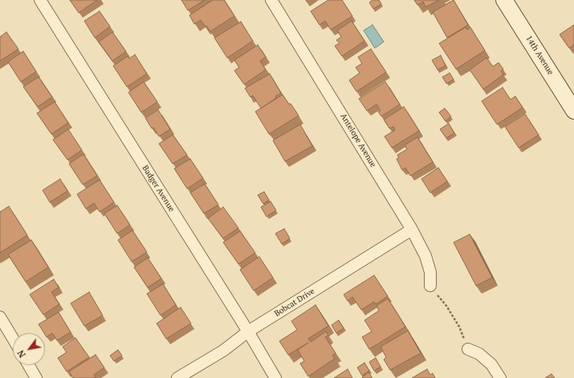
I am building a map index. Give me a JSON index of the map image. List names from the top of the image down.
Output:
{
  "streets": {
    "street": [
      "14th Avenue",
      "Antelope Avenue",
      "Badger Avenue",
      "Bobcat Drive"
    ]
  },
  "crossings": [
    ["Antelope Avenue", "Bobcat Drive"],
    ["Badger Avenue", "Bobcat Drive"]
  ],
  "north": "bottom left"
}
